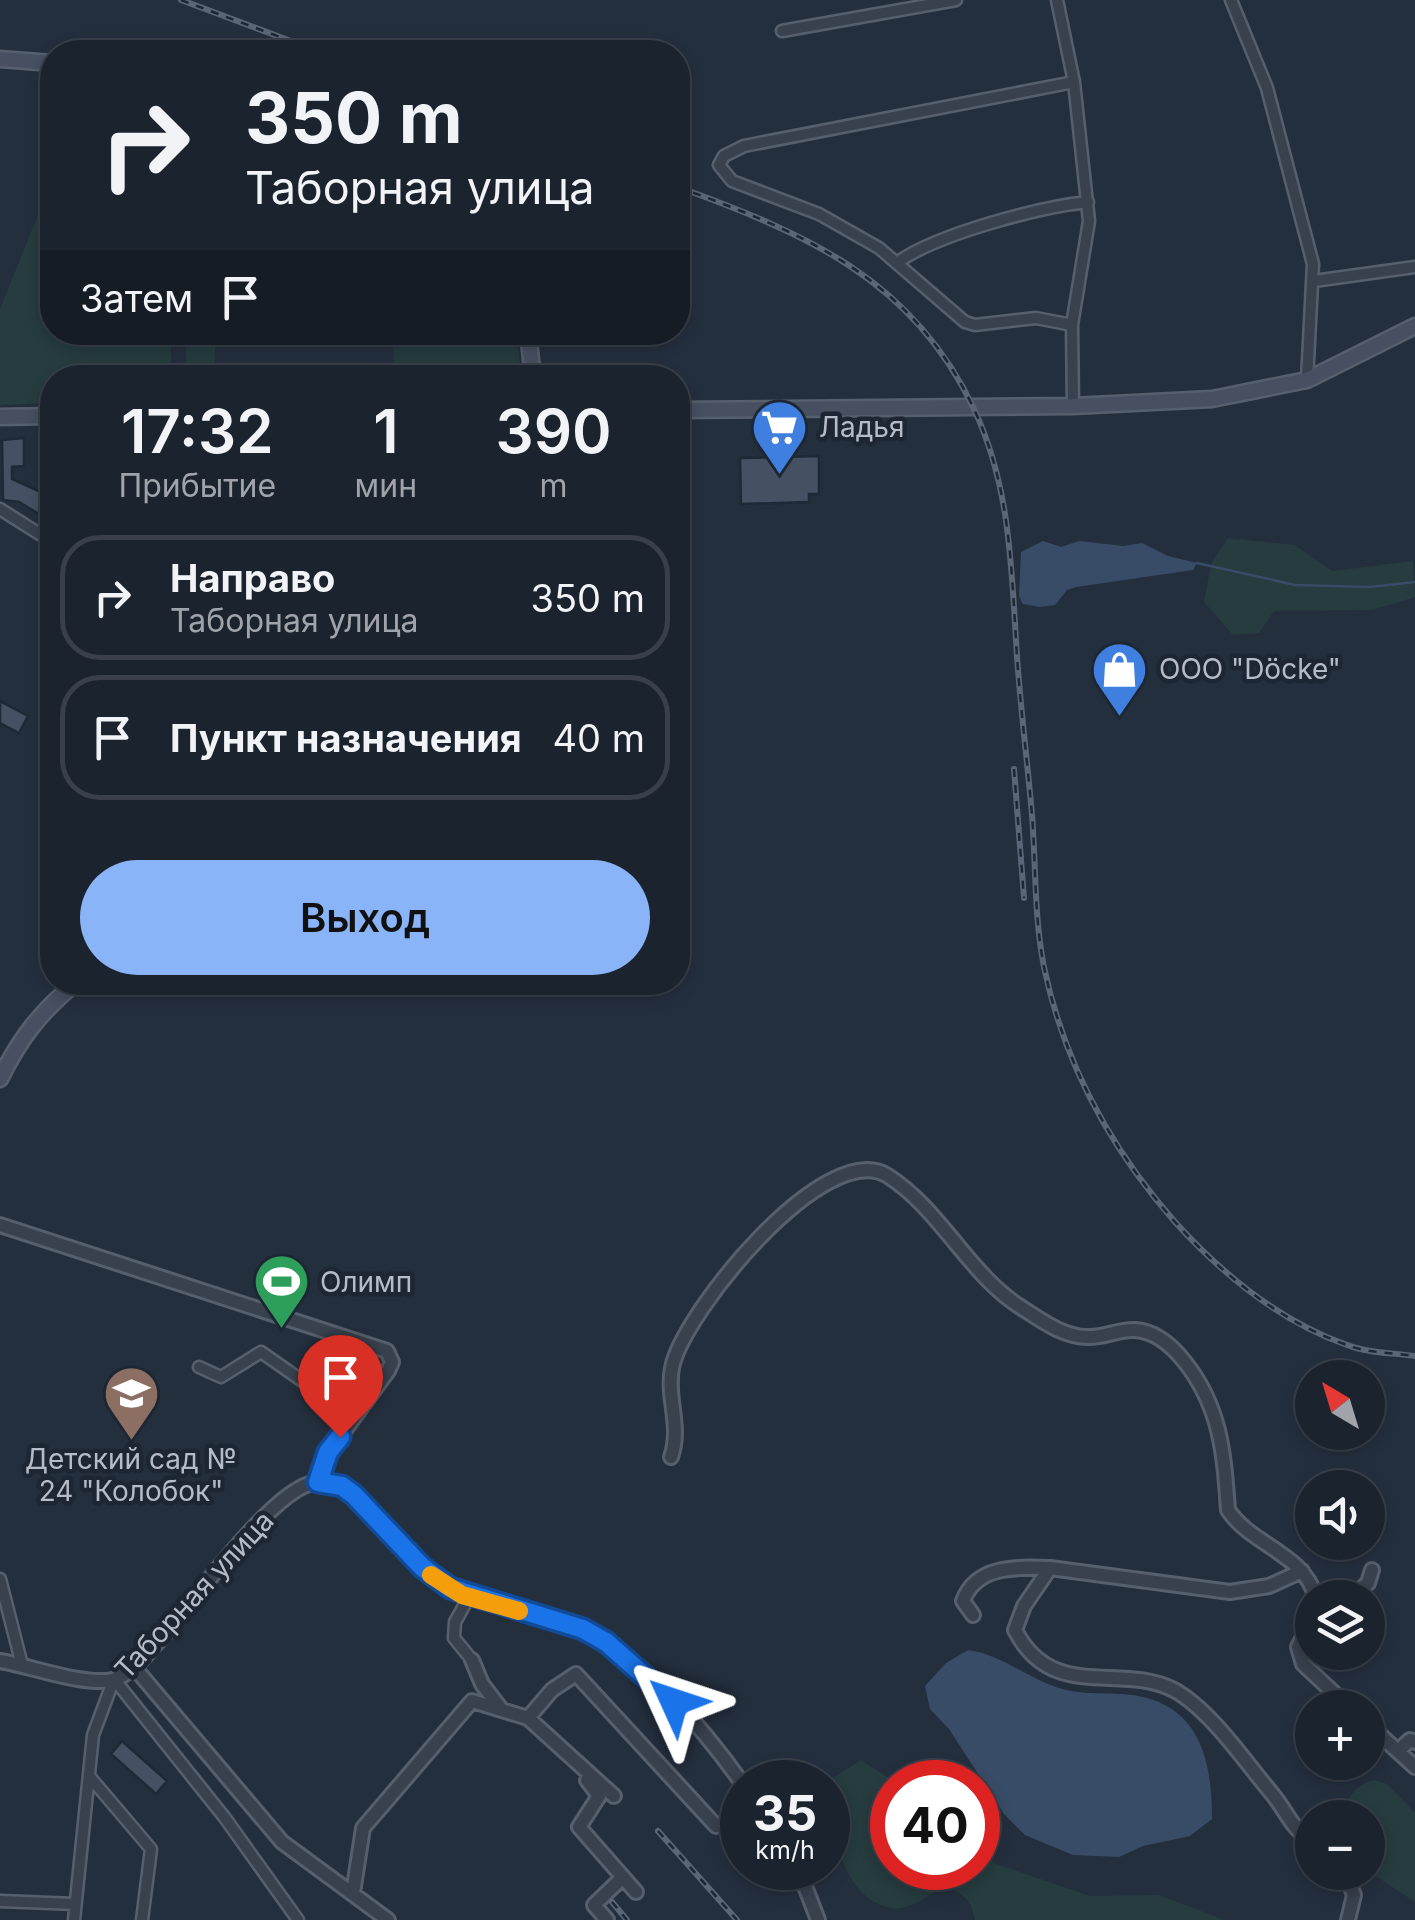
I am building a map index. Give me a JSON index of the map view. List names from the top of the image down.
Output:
{
  "streets": {
    "street": ["Таборная улица"]
  },
  "places": {
    "supermarket": ["Ладья"],
    "shop": ["ООО \"Döcke\""],
    "sports": ["Олимп"],
    "school or university": ["Детский сад № 24 \"Колобок\""]
  },
  "north": "top left",
  "page": {
    "turn": ["350 m", "Таборная улица"],
    "then": "Затем",
    "eta": [
      "17:32",
      "Прибытие",
      "1",
      "мин",
      "390",
      "m"
    ],
    "list": [
      {
        "name": "Направо",
        "note": "Таборная улица",
        "value": "350 m"
      },
      {
        "name": "Пункт назначения",
        "value": "40 m"
      }
    ],
    "buttons": "Выход",
    "map_buttons": ["+", "−"],
    "speed": "35 km/h",
    "limit": "40"
  }
}
